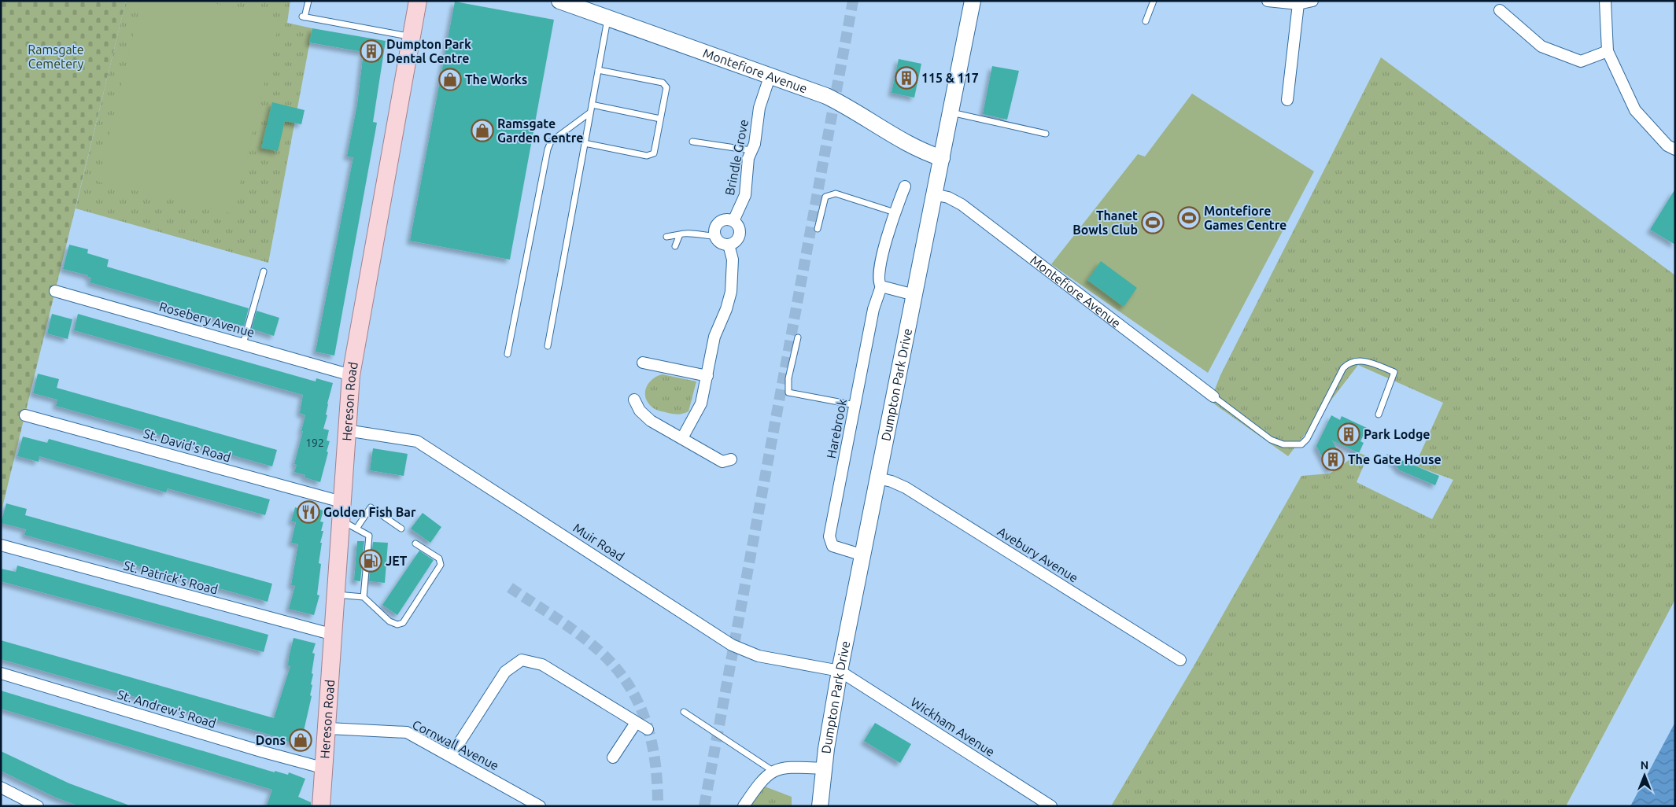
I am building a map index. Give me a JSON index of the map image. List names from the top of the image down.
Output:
{
  "streets": {
    "main road": ["Hereson Road"],
    "street": [
      "Montefiore Avenue",
      "Brindle Grove",
      "Rosebery Avenue",
      "Dumpton Park Drive",
      "Harebrook",
      "St. David's Road",
      "Muir Road",
      "Avebury Avenue",
      "St. Patrick's Road",
      "St. Andrew's Road",
      "Wickham Avenue",
      "Cornwall Avenue"
    ]
  },
  "crossings": [
    ["Montefiore Avenue", "Brindle Grove"],
    ["Montefiore Avenue", "Dumpton Park Drive"],
    ["Rosebery Avenue", "Hereson Road"],
    ["Dumpton Park Drive", "Harebrook"],
    ["Dumpton Park Drive", "Muir Road"],
    ["Dumpton Park Drive", "Avebury Avenue"],
    ["Dumpton Park Drive", "Wickham Avenue"],
    ["Hereson Road", "St. David's Road"],
    ["Hereson Road", "Muir Road"],
    ["Hereson Road", "St. Patrick's Road"],
    ["Hereson Road", "St. Andrew's Road"],
    ["Hereson Road", "Cornwall Avenue"],
    ["Muir Road", "Wickham Avenue"]
  ],
  "parks": ["Ramsgate Cemetery"],
  "places": {
    "building": [
      "Dumpton Park Dental Centre",
      "115 & 117",
      "Park Lodge",
      "The Gate House"
    ],
    "shop": ["The Works", "Ramsgate Garden Centre", "Dons"],
    "sports": ["Montefiore Games Centre", "Thanet Bowls Club"],
    "restaurant": ["Golden Fish Bar"],
    "fuel station": ["JET"]
  },
  "house_numbers": ["192"],
  "north": "top"
}
